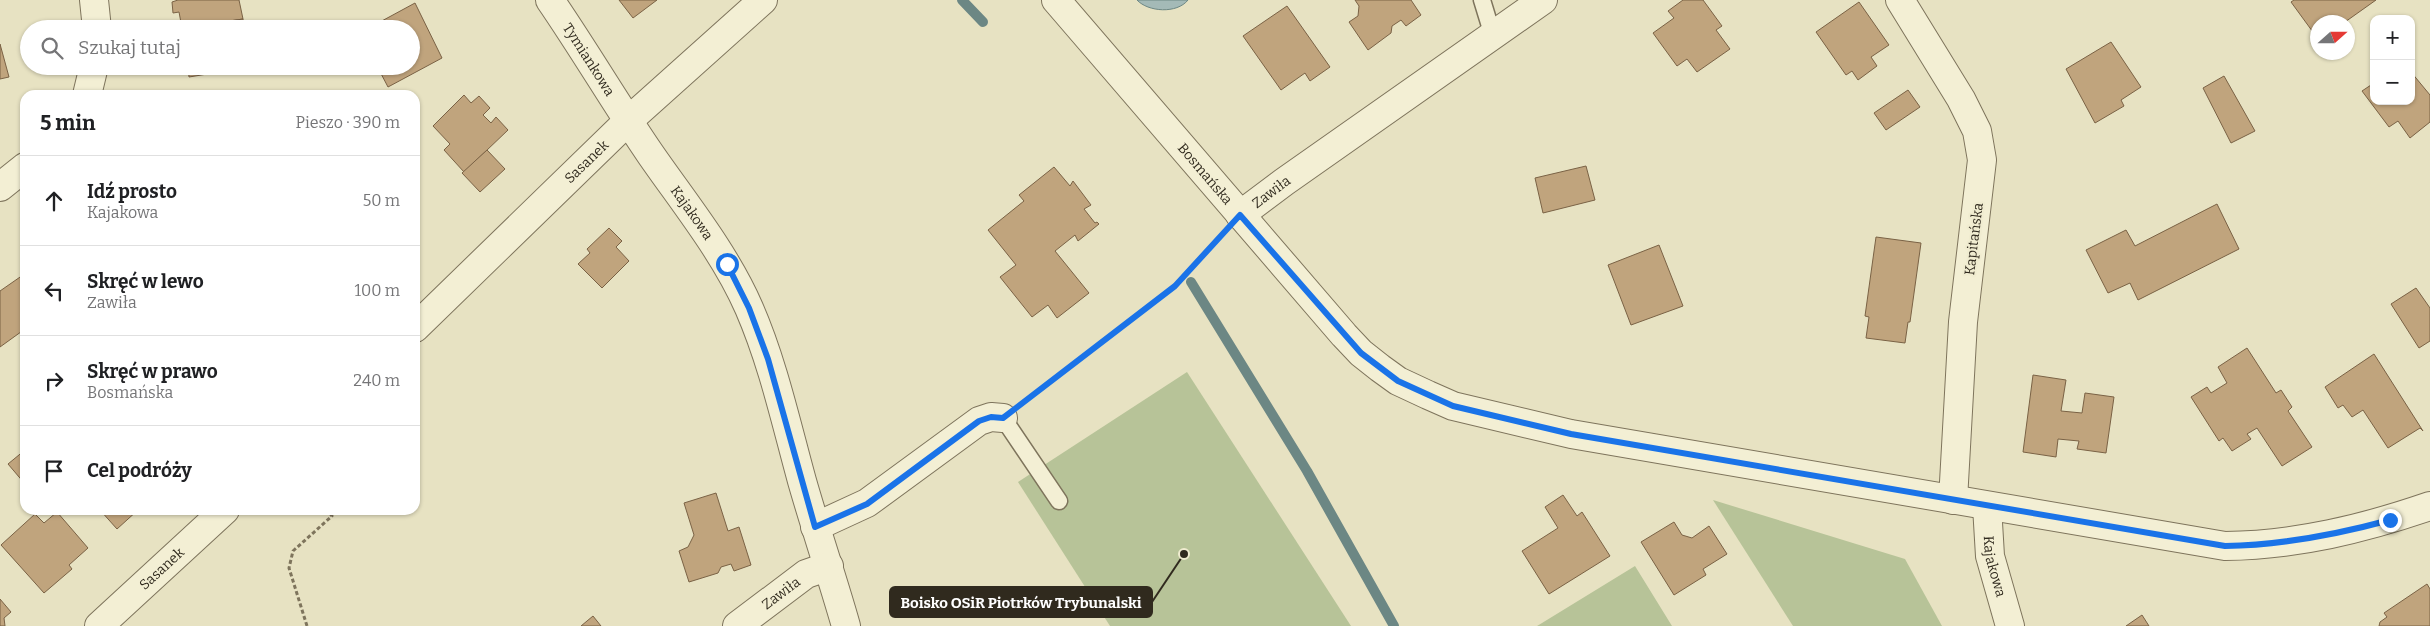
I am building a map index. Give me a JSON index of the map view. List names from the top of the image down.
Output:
{
  "streets": {
    "street": [
      "Tymiankowa",
      "Sasanek",
      "Bosmańska",
      "Zawiła",
      "Kajakowa",
      "Kapitańska"
    ]
  },
  "crossings": [
    ["Tymiankowa", "Sasanek"],
    ["Tymiankowa", "Kajakowa"],
    ["Sasanek", "Kajakowa"],
    ["Bosmańska", "Zawiła"],
    ["Bosmańska", "Kajakowa"],
    ["Bosmańska", "Kapitańska"],
    ["Zawiła", "Kajakowa"]
  ],
  "places": ["Boisko OSiR Piotrków Trybunalski"],
  "north": "right",
  "page": {
    "map_buttons": ["+", "−"],
    "search": "Szukaj tutaj",
    "heading": ["5 min", "Pieszo · 390 m"],
    "list": [
      ["Idź prosto", "Kajakowa", "50 m"],
      ["Skręć w lewo", "Zawiła", "100 m"],
      ["Skręć w prawo", "Bosmańska", "240 m"],
      "Cel podróży"
    ]
  }
}
